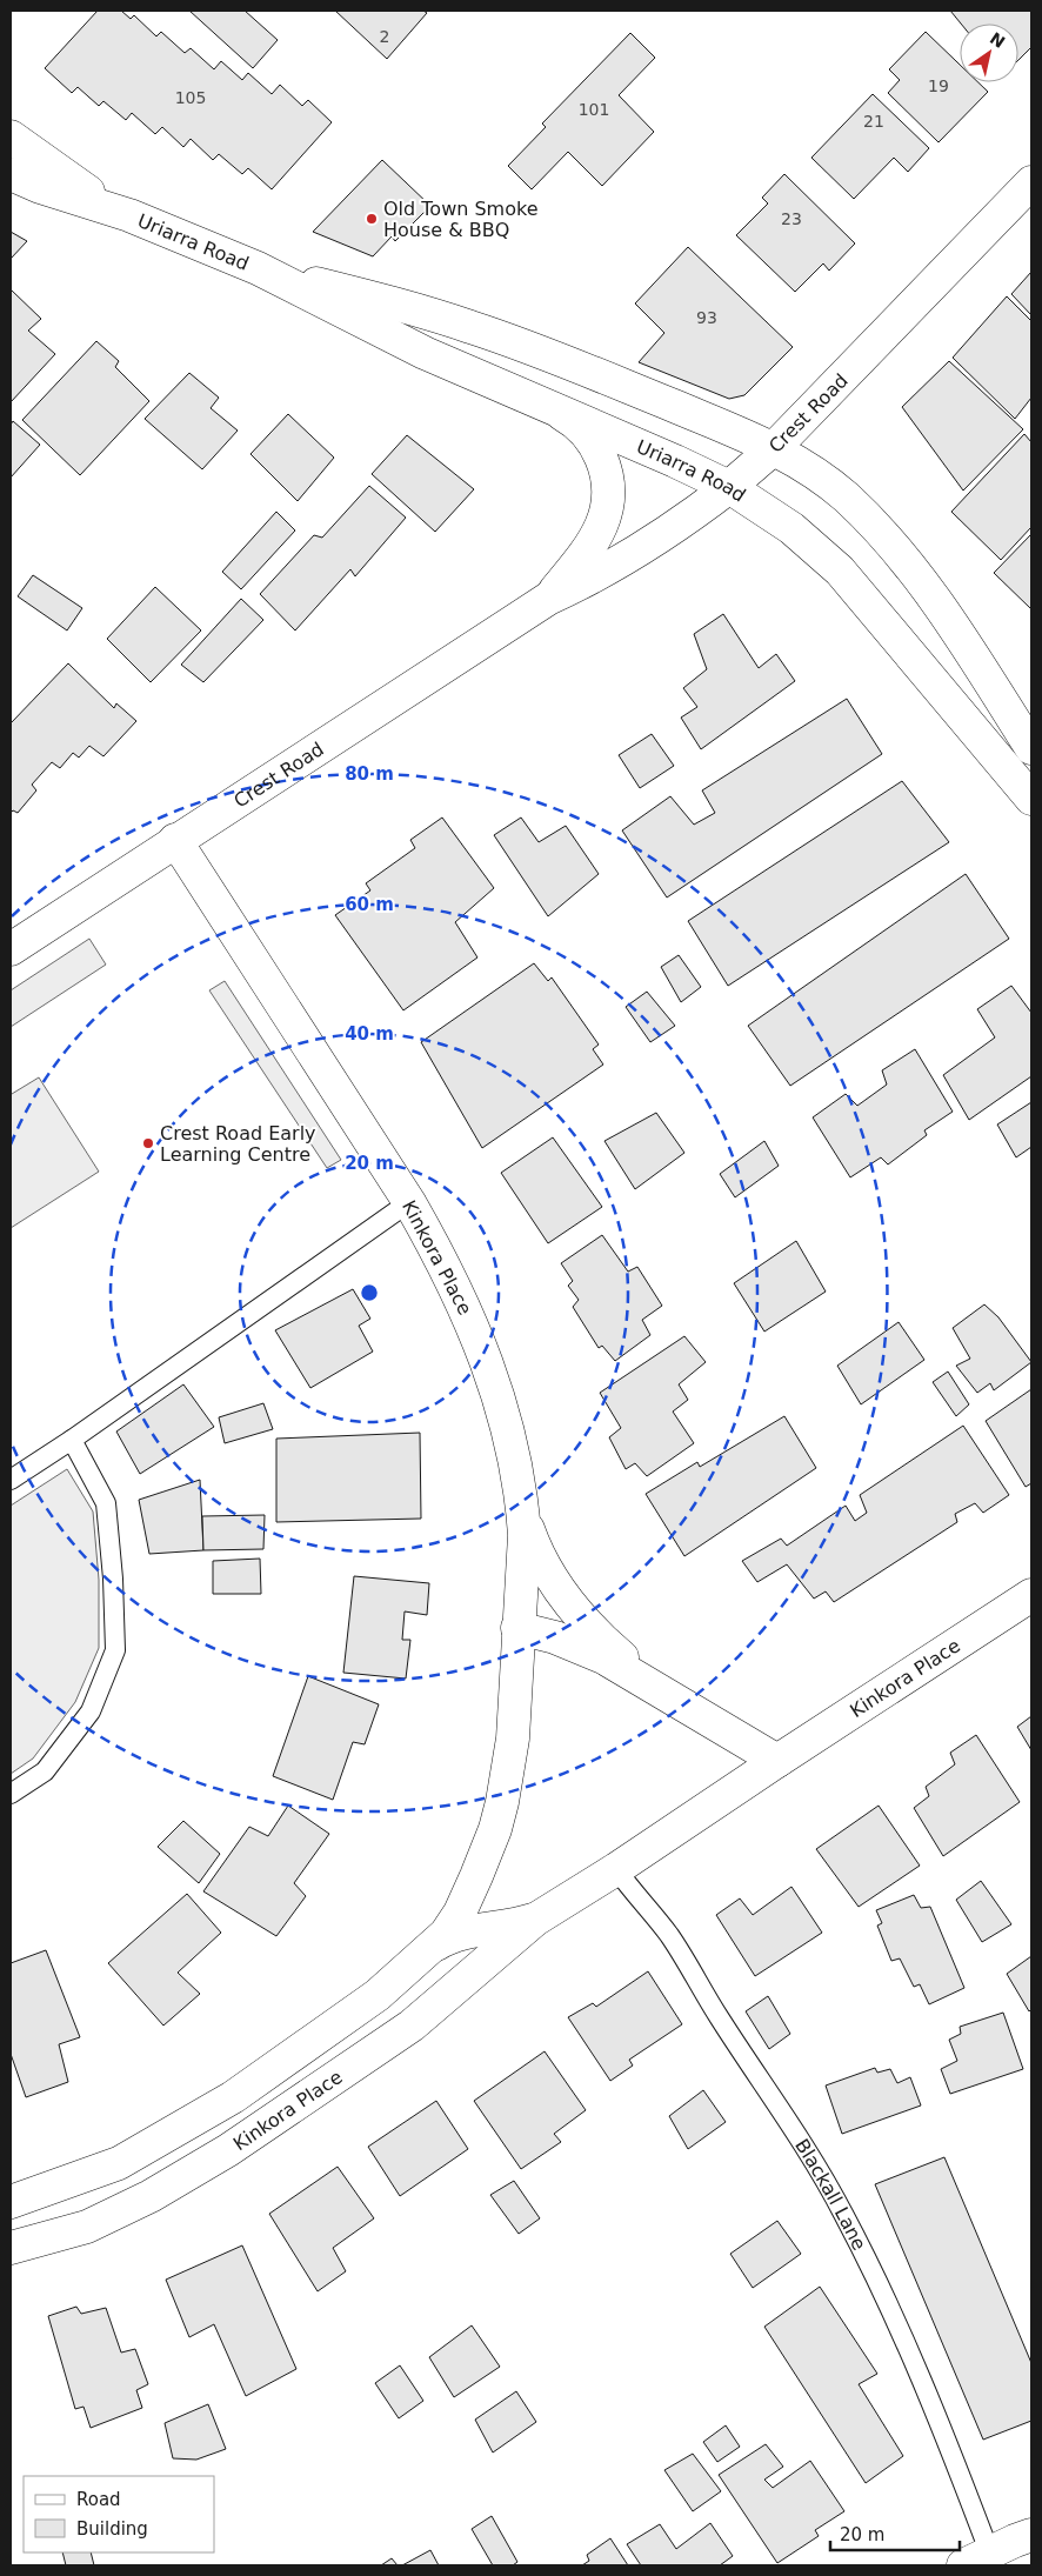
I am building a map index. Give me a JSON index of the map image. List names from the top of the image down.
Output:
{
  "streets": {
    "street": ["Uriarra Road", "Crest Road", "Kinkora Place"],
    "lane": ["Blackall Lane"]
  },
  "crossings": [
    ["Uriarra Road", "Crest Road"],
    ["Crest Road", "Kinkora Place"],
    ["Kinkora Place", "Blackall Lane"]
  ],
  "places": ["Old Town Smoke House & BBQ", "Crest Road Early Learning Centre"],
  "house_numbers": [
    "2",
    "19",
    "105",
    "101",
    "21",
    "23",
    "93"
  ],
  "legend": ["Road", "Building"],
  "scale_bar": "20 m",
  "north": "top right",
  "rings": [
    "80 m",
    "60 m",
    "40 m",
    "20 m"
  ]
}
